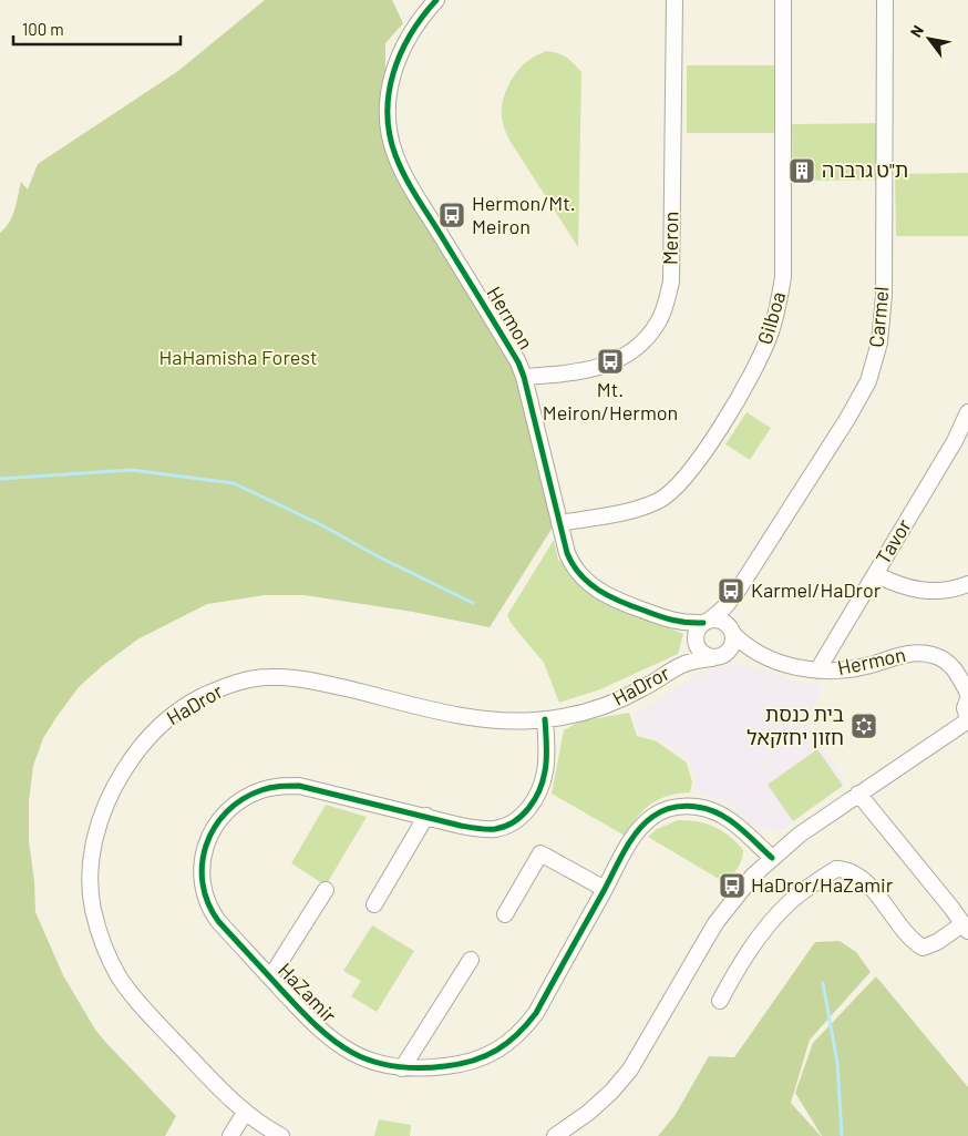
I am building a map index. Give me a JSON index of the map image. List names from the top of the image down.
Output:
{
  "streets": {
    "street": [
      "Meron",
      "Carmel",
      "Hermon",
      "Gilboa",
      "Tavor",
      "HaDror",
      "HaZamir"
    ]
  },
  "crossings": [
    ["Meron", "Hermon"],
    ["Carmel", "Hermon"],
    ["Carmel", "HaDror"],
    ["Hermon", "Gilboa"],
    ["Hermon", "Tavor"],
    ["Hermon", "HaDror"],
    ["HaDror", "HaZamir"]
  ],
  "parks": ["HaHamisha Forest"],
  "places": {
    "building": ["ת\"ט גרברה"],
    "bus stop": [
      "Hermon/Mt. Meiron",
      "Mt. Meiron/Hermon",
      "Karmel/HaDror",
      "HaDror/HaZamir"
    ],
    "synagogue": ["בית כנסת חזון יחזקאל"]
  },
  "scale_bar": "100 m",
  "north": "top left"
}
